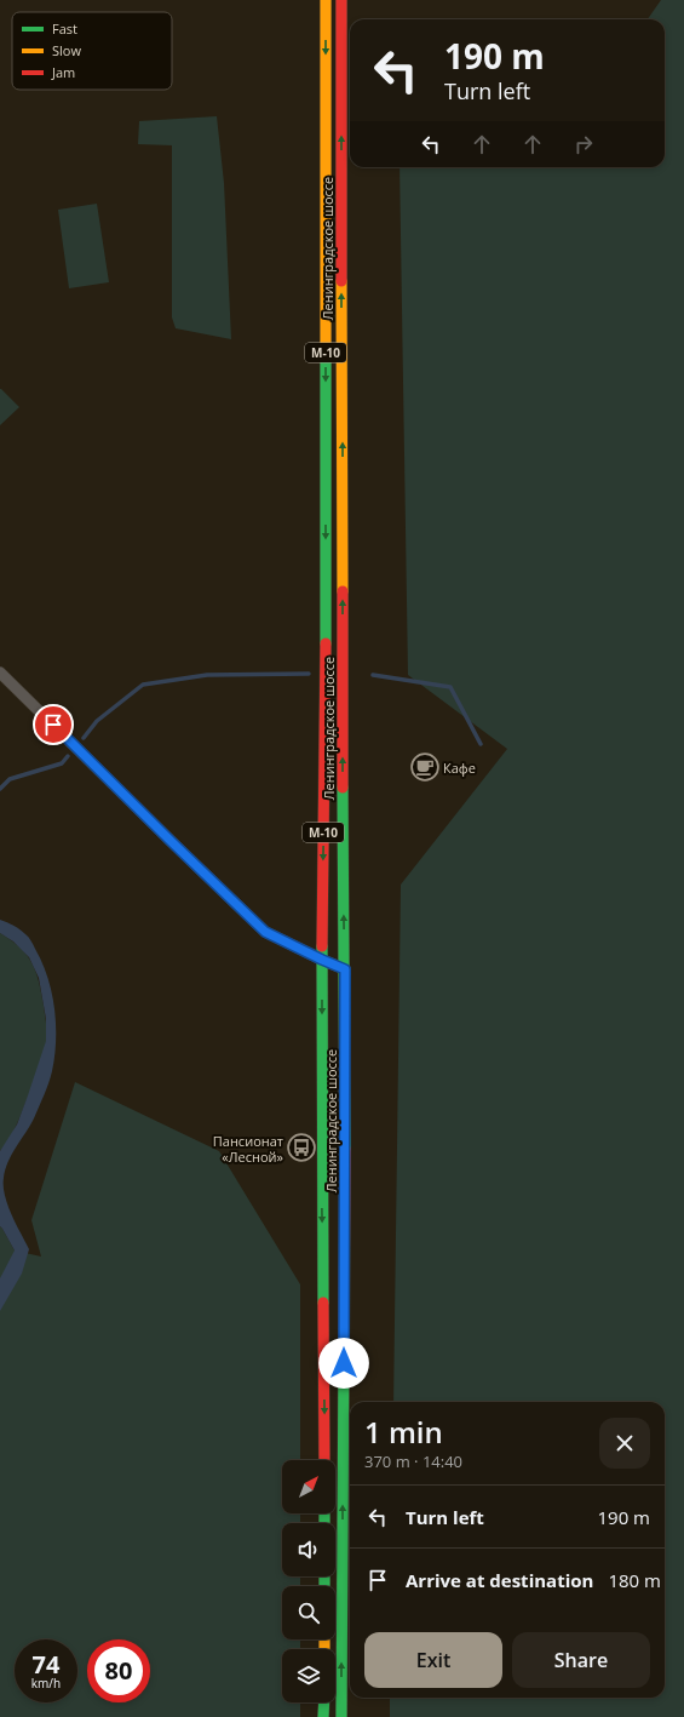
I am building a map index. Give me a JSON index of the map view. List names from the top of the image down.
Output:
{
  "streets": {
    "highway": ["Ленинградское шоссе", "М-10"]
  },
  "places": {
    "cafe": ["Кафе"],
    "bus stop": ["Пансионат «Лесной»"]
  },
  "legend": ["Fast", "Slow", "Jam"],
  "north": "top right",
  "page": {
    "turn": ["190 m", "Turn left"],
    "heading": ["1 min", "370 m · 14:40"],
    "list": [
      {
        "name": "Turn left",
        "value": "190 m"
      },
      {
        "name": "Arrive at destination",
        "value": "180 m"
      }
    ],
    "buttons": ["Exit", "Share"],
    "speed": "74 km/h",
    "limit": "80"
  }
}
